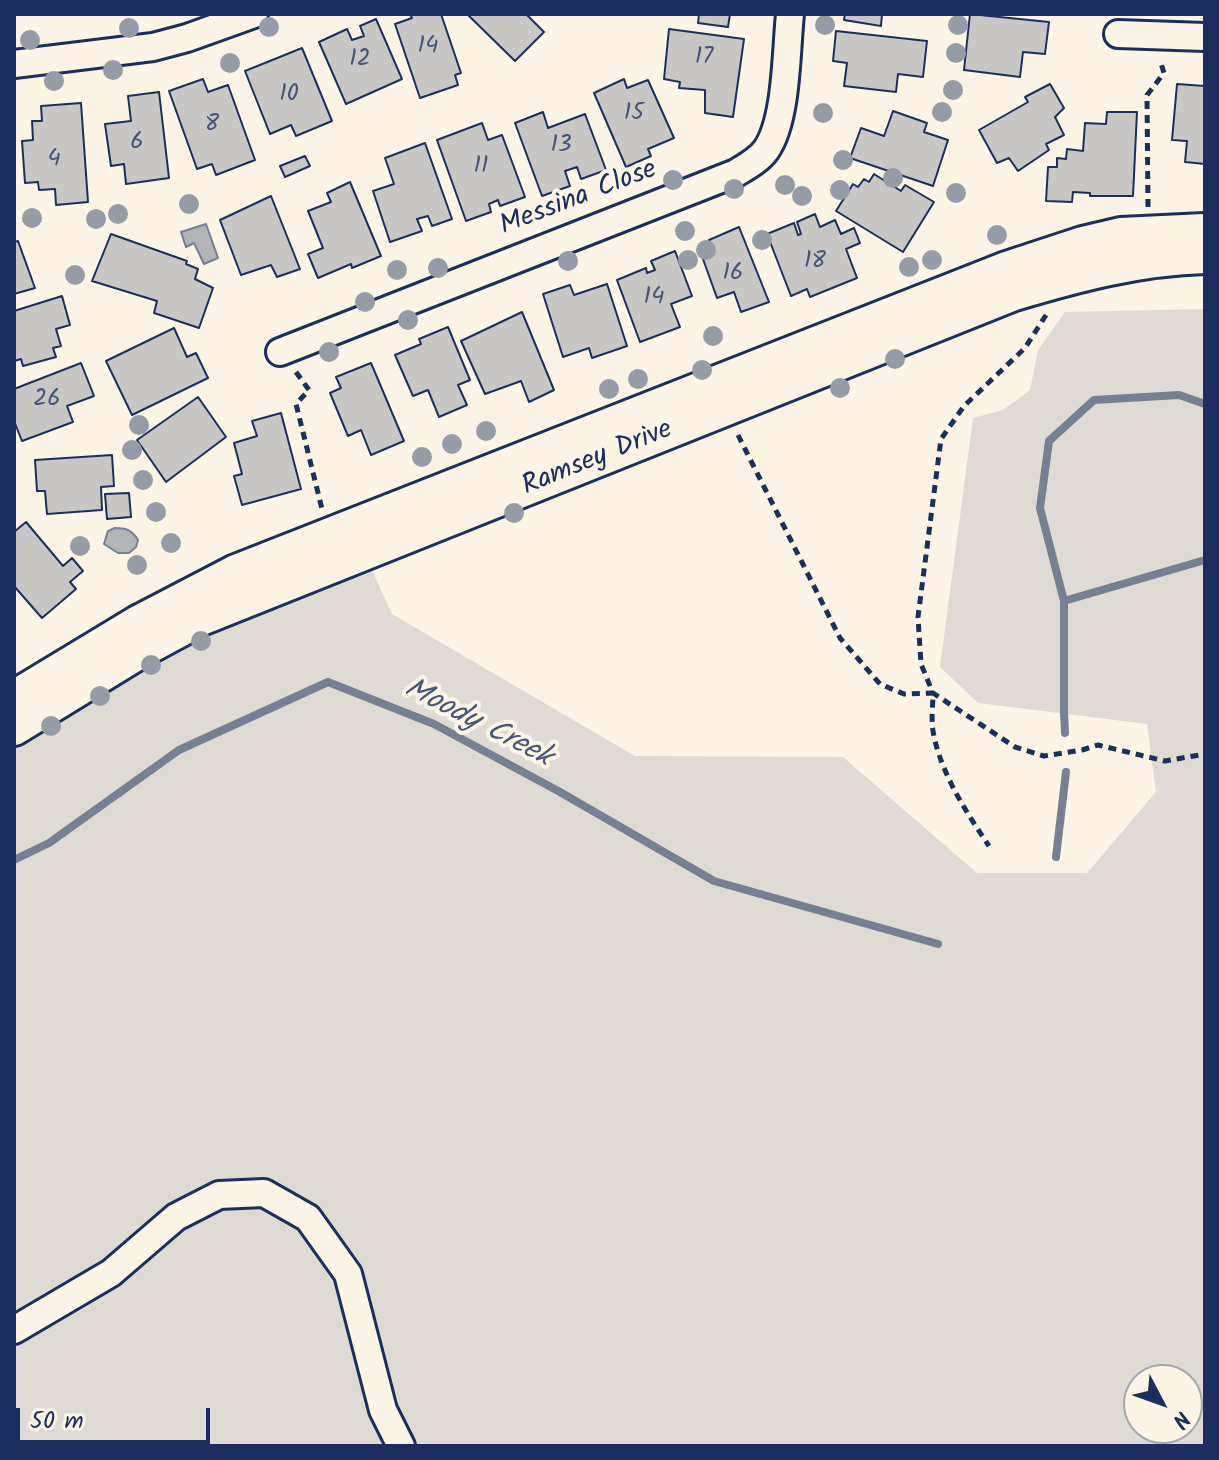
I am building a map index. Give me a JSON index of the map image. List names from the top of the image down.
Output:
{
  "streets": {
    "main road": ["Ramsey Drive"],
    "street": ["Messina Close"]
  },
  "water": ["Moody Creek"],
  "house_numbers": [
    "14",
    "17",
    "12",
    "10",
    "15",
    "8",
    "6",
    "13",
    "4",
    "11",
    "18",
    "16",
    "14",
    "26"
  ],
  "scale_bar": "50 m",
  "north": "bottom right"
}
